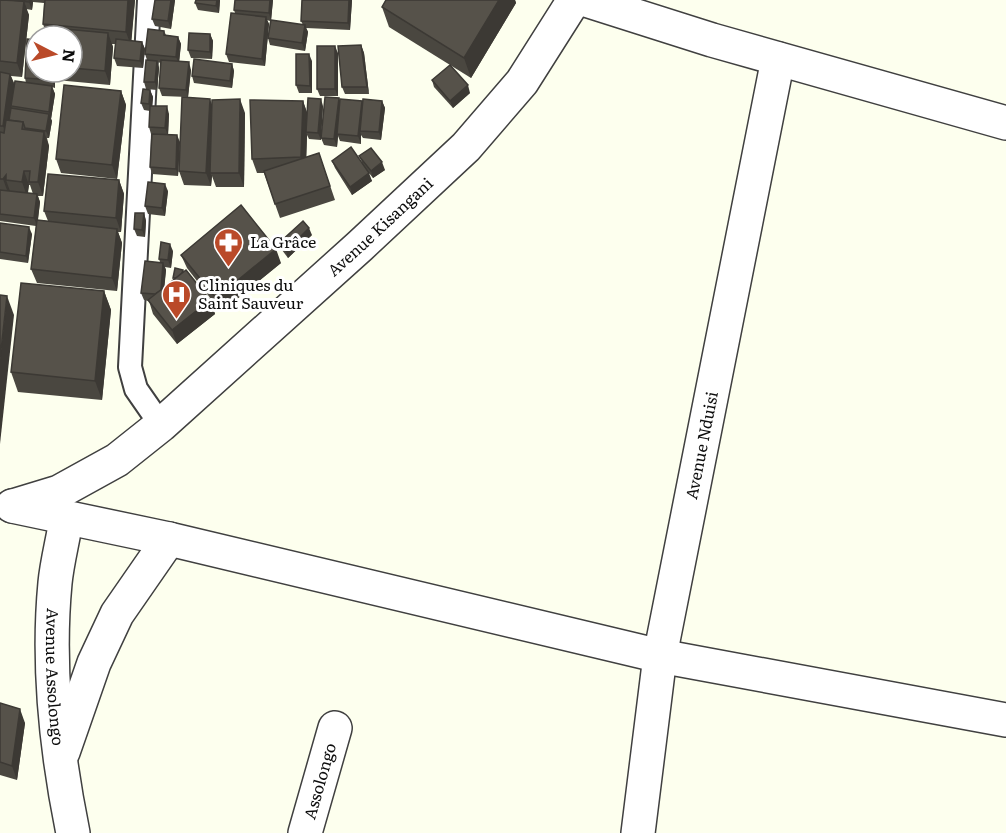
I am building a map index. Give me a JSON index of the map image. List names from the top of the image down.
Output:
{
  "streets": {
    "street": [
      "Avenue Kisangani",
      "Avenue Nduisi",
      "Avenue Assolongo",
      "Assolongo"
    ]
  },
  "places": {
    "pharmacy": ["La Grâce"],
    "hospital": ["Cliniques du Saint Sauveur"]
  },
  "north": "right"
}
